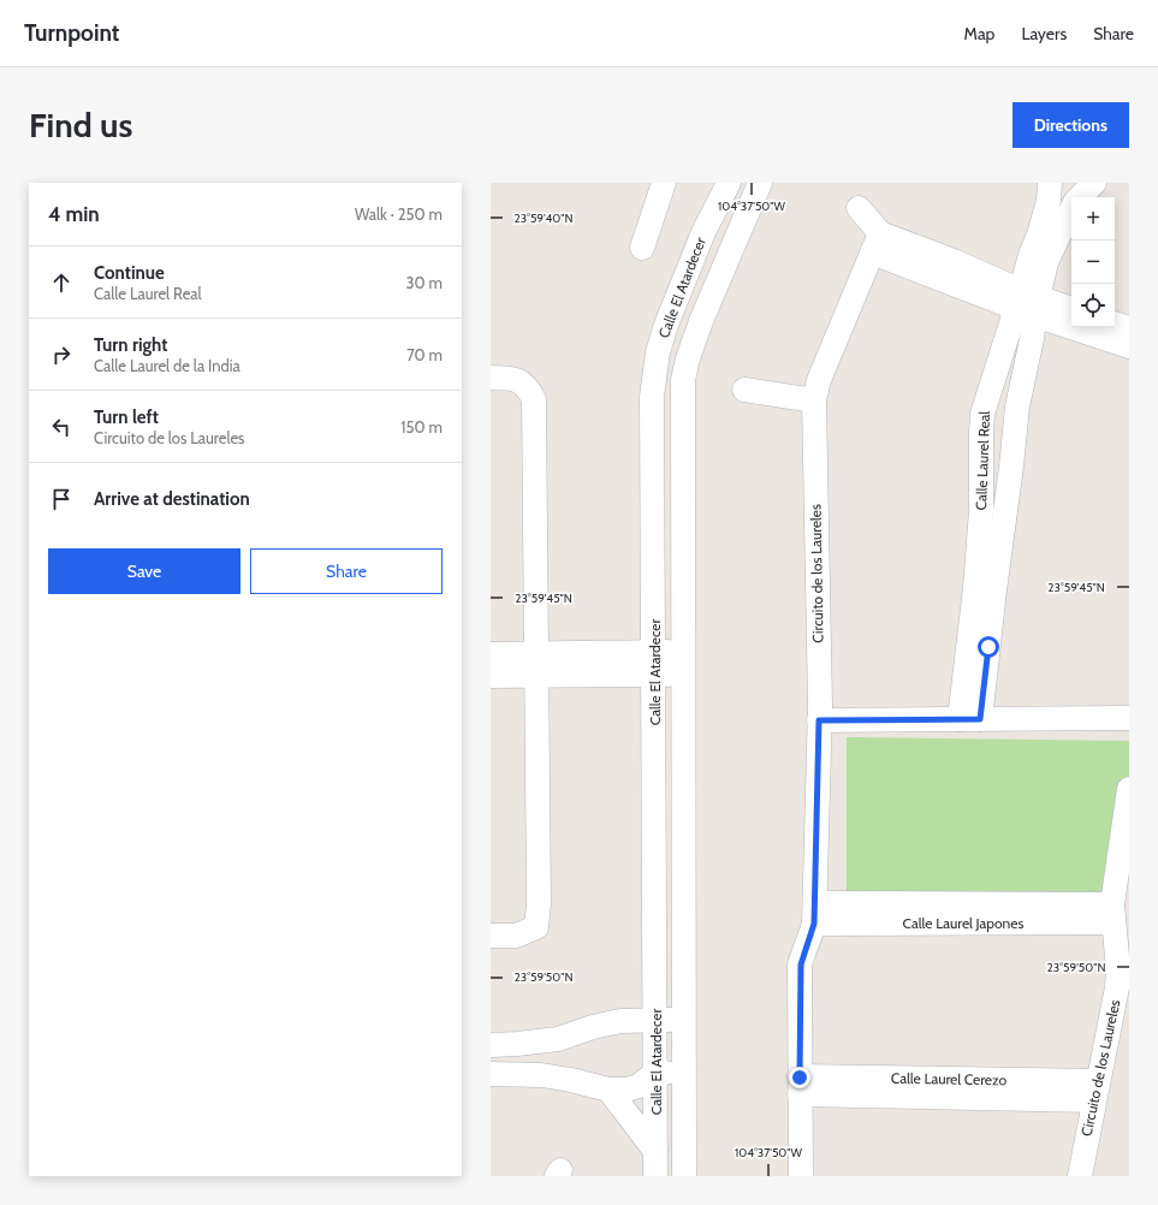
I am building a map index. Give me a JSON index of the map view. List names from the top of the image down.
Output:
{
  "streets": {
    "street": [
      "Calle El Atardecer",
      "Calle Laurel Real",
      "Circuito de los Laureles",
      "Calle Laurel Japones",
      "Calle Laurel Cerezo"
    ]
  },
  "crossings": [
    ["Circuito de los Laureles", "Calle Laurel Japones"],
    ["Circuito de los Laureles", "Calle Laurel Cerezo"]
  ],
  "page": {
    "header": "Turnpoint",
    "nav": ["Map", "Layers", "Share"],
    "buttons": [
      "Directions",
      ["Save", "Share"]
    ],
    "title": "Find us",
    "heading": ["4 min", "Walk · 250 m"],
    "map_buttons": ["+", "−"],
    "list": [
      ["Continue", "Calle Laurel Real", "30 m"],
      ["Turn right", "Calle Laurel de la India", "70 m"],
      ["Turn left", "Circuito de los Laureles", "150 m"],
      "Arrive at destination"
    ]
  },
  "coordinates": [
    "104°37'50\"W",
    "23°59'40\"N",
    "23°59'45\"N",
    "23°59'50\"N"
  ]
}
